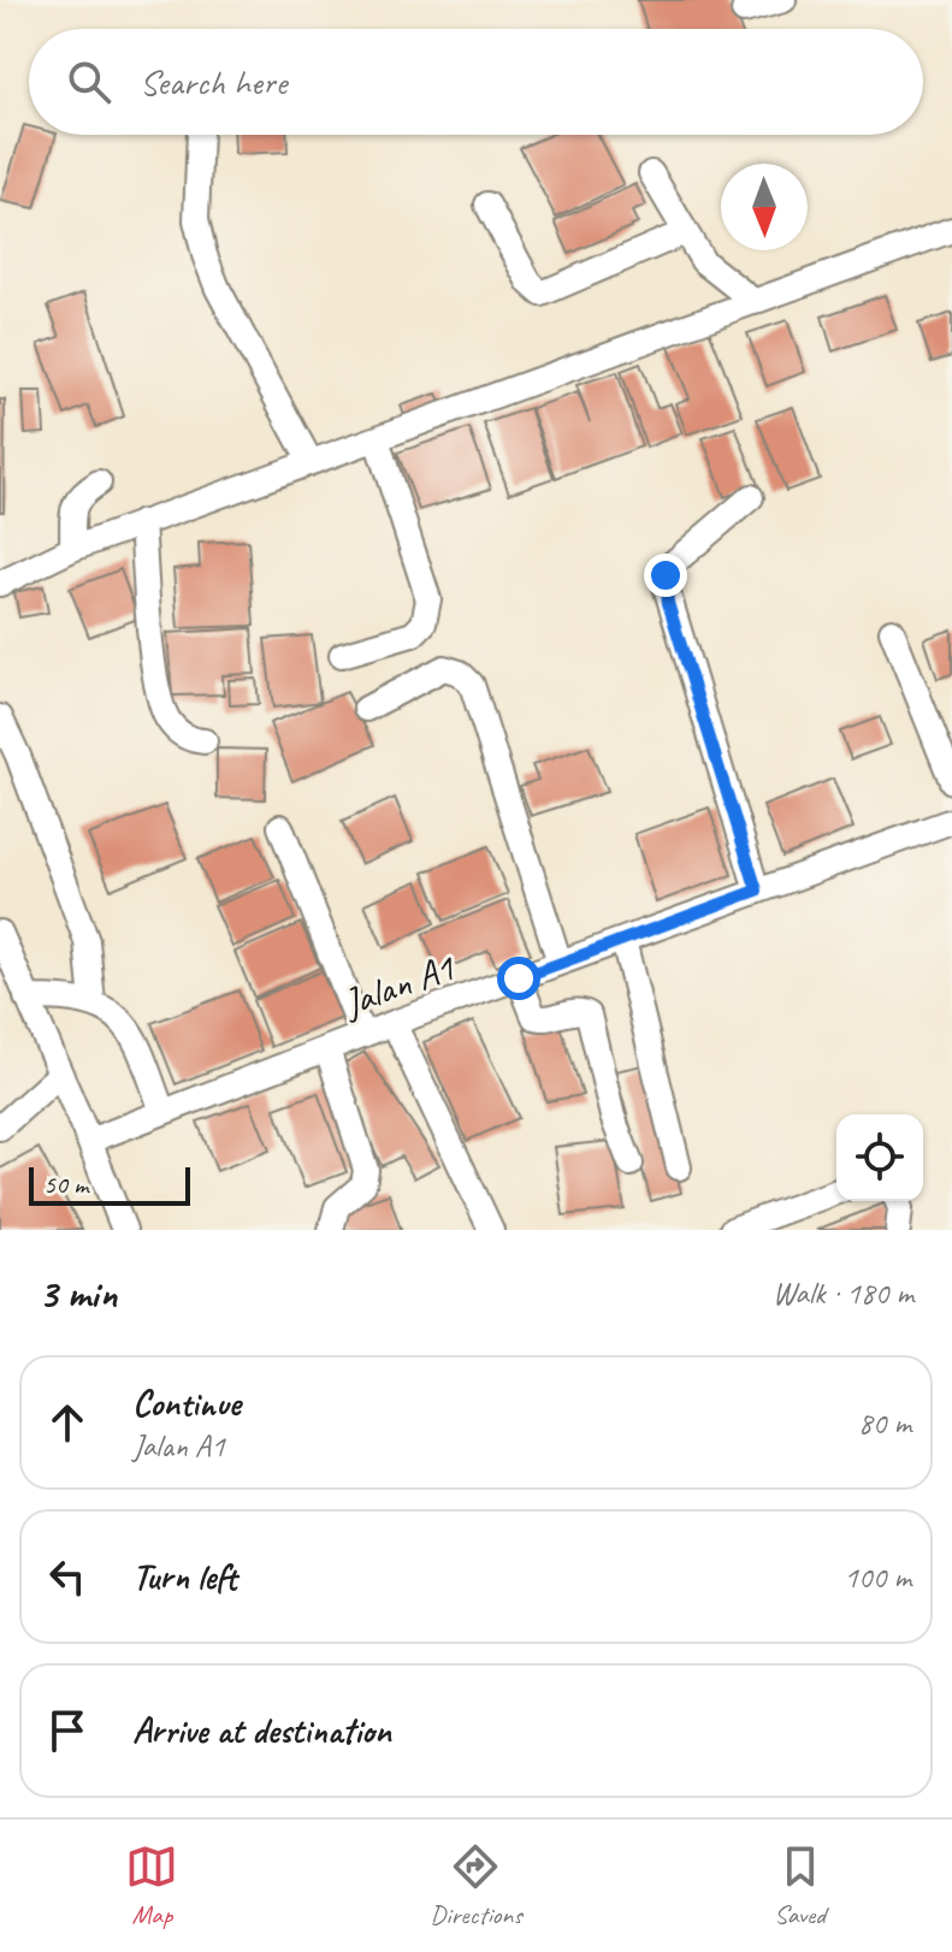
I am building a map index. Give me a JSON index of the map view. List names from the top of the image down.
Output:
{
  "streets": {
    "street": ["Jalan A1"]
  },
  "scale_bar": "50 m",
  "north": "bottom",
  "page": {
    "search": "Search here",
    "scale": "50 m",
    "heading": ["3 min", "Walk · 180 m"],
    "list": [
      ["Continue", "Jalan A1", "80 m"],
      ["Turn left", "100 m"],
      "Arrive at destination"
    ],
    "nav": ["Map", "Directions", "Saved"]
  }
}
